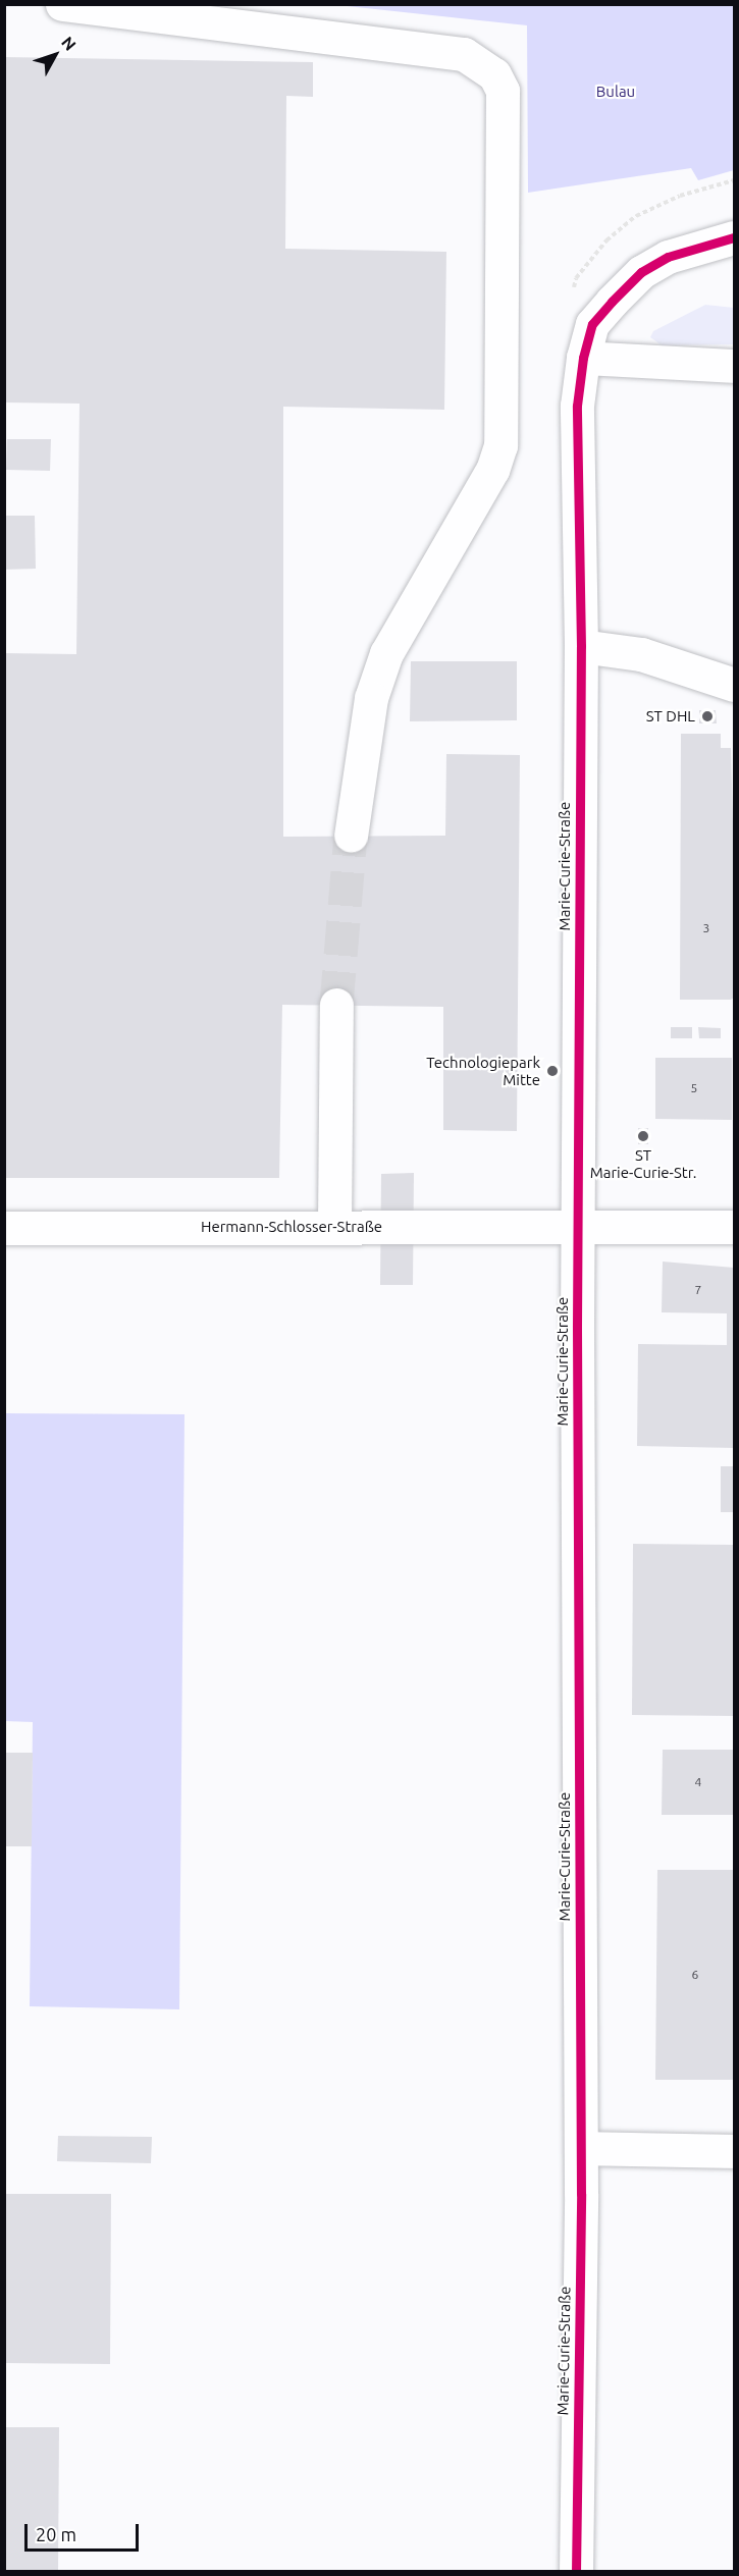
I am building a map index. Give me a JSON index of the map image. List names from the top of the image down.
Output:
{
  "streets": {
    "street": ["Marie-Curie-Straße", "Hermann-Schlosser-Straße"]
  },
  "crossings": [
    ["Marie-Curie-Straße", "Hermann-Schlosser-Straße"]
  ],
  "parks": ["Bulau"],
  "places": ["ST DHL", "Technologiepark Mitte", "ST Marie-Curie-Str."],
  "house_numbers": [
    "3",
    "5",
    "7",
    "4",
    "6"
  ],
  "scale_bar": "20 m",
  "north": "top right"
}
